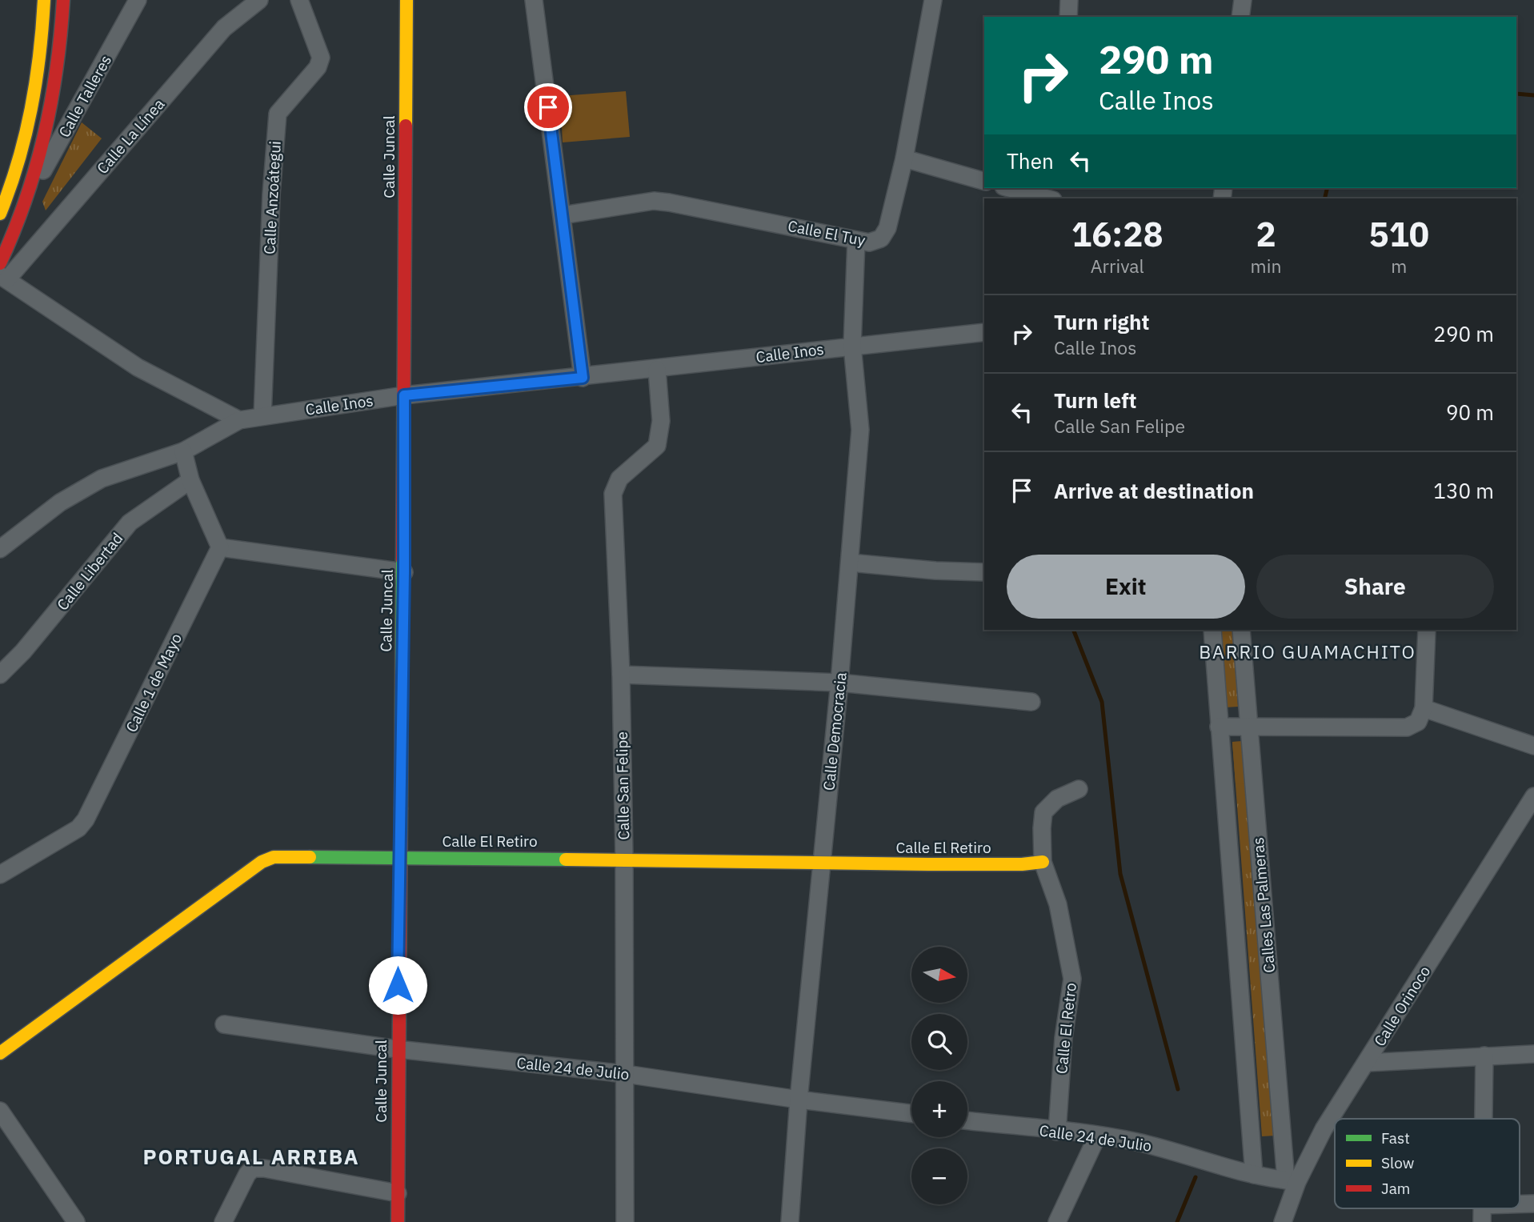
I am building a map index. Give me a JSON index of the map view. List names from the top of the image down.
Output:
{
  "streets": {
    "street": [
      "Calle Talleres",
      "Calle La Línea",
      "Calle Juncal",
      "Calle Anzoátegui",
      "Calle El Tuy",
      "Calle Inos",
      "Calle Libertad",
      "Calle 1 de Mayo",
      "Calle Democracia",
      "Calle San Felipe",
      "Calle El Retiro",
      "Calles Las Palmeras",
      "Calle Orinoco",
      "Calle El Retro",
      "Calle 24 de Julio"
    ]
  },
  "crossings": [
    ["Calle Juncal", "Calle Inos"],
    ["Calle Juncal", "Calle El Retiro"],
    ["Calle Juncal", "Calle 24 de Julio"],
    ["Calle Anzoátegui", "Calle Inos"],
    ["Calle El Tuy", "Calle Democracia"],
    ["Calle Inos", "Calle Democracia"],
    ["Calle Inos", "Calle San Felipe"],
    ["Calle Democracia", "Calle El Retiro"],
    ["Calle Democracia", "Calle 24 de Julio"],
    ["Calle San Felipe", "Calle El Retiro"],
    ["Calle San Felipe", "Calle 24 de Julio"],
    ["Calle El Retiro", "Calle El Retro"],
    ["Calles Las Palmeras", "Calle Orinoco"],
    ["Calles Las Palmeras", "Calle 24 de Julio"],
    ["Calle Orinoco", "Calle 24 de Julio"],
    ["Calle El Retro", "Calle 24 de Julio"]
  ],
  "districts": ["BARRIO GUAMACHITO", "PORTUGAL ARRIBA"],
  "legend": ["Fast", "Slow", "Jam"],
  "north": "right",
  "page": {
    "turn": ["290 m", "Calle Inos"],
    "then": "Then",
    "eta": [
      "16:28",
      "Arrival",
      "2",
      "min",
      "510",
      "m"
    ],
    "list": [
      {
        "name": "Turn right",
        "note": "Calle Inos",
        "value": "290 m"
      },
      {
        "name": "Turn left",
        "note": "Calle San Felipe",
        "value": "90 m"
      },
      {
        "name": "Arrive at destination",
        "value": "130 m"
      }
    ],
    "buttons": ["Exit", "Share"],
    "map_buttons": ["+", "−"]
  }
}
